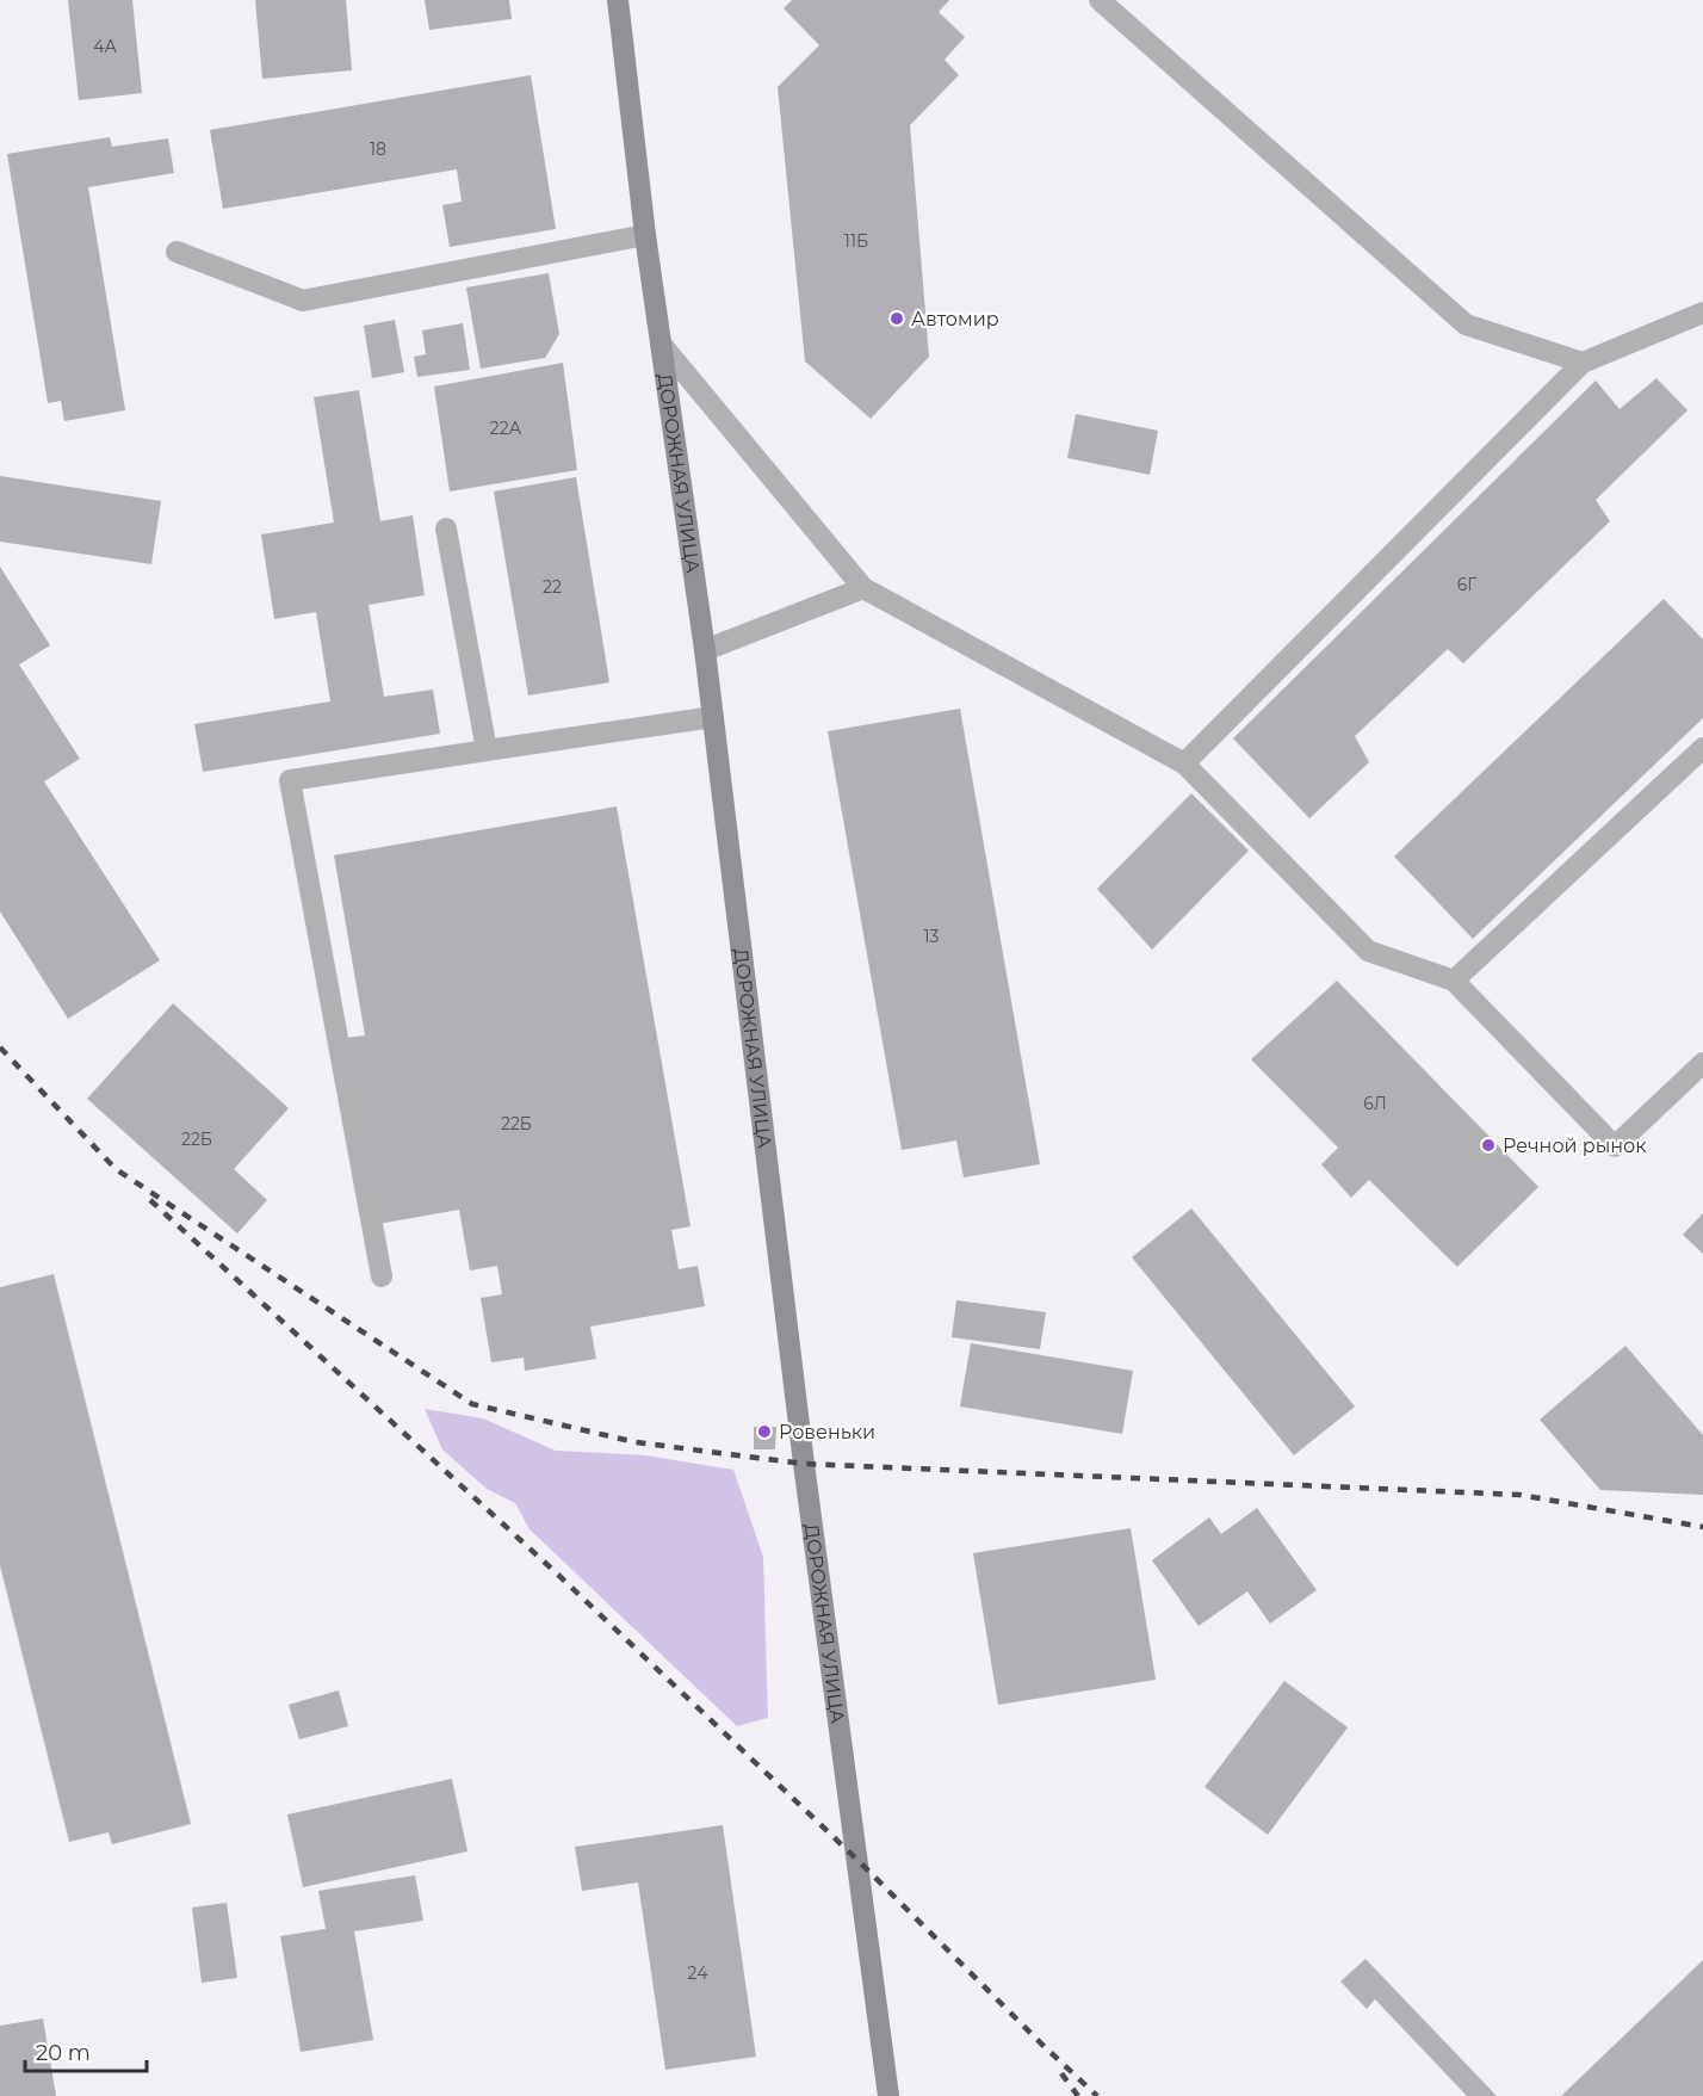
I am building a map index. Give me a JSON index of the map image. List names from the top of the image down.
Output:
{
  "streets": {
    "street": ["ДОРОЖНАЯ УЛИЦА"]
  },
  "places": ["Автомир", "Речной рынок", "Ровеньки"],
  "house_numbers": [
    "4А",
    "18",
    "11Б",
    "22А",
    "6Г",
    "22",
    "13",
    "6Л",
    "22Б",
    "22Б",
    "24"
  ],
  "scale_bar": "20 m"
}
